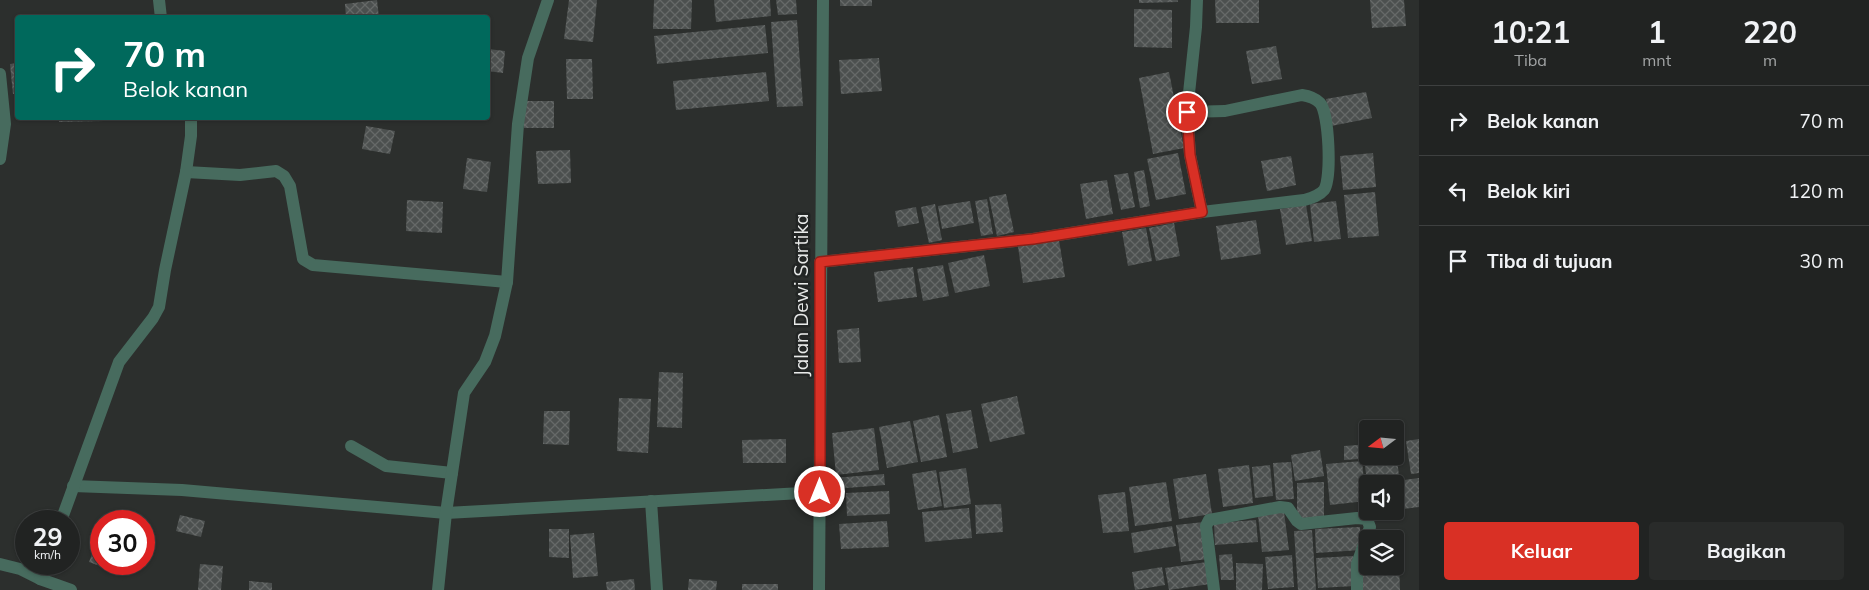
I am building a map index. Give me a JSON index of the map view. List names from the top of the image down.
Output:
{
  "streets": {
    "street": ["Jalan Dewi Sartika"]
  },
  "north": "left",
  "page": {
    "eta": [
      "10:21",
      "Tiba",
      "1",
      "mnt",
      "220",
      "m"
    ],
    "turn": ["70 m", "Belok kanan"],
    "list": [
      {
        "name": "Belok kanan",
        "value": "70 m"
      },
      {
        "name": "Belok kiri",
        "value": "120 m"
      },
      {
        "name": "Tiba di tujuan",
        "value": "30 m"
      }
    ],
    "speed": "29 km/h",
    "limit": "30",
    "buttons": ["Keluar", "Bagikan"]
  }
}
